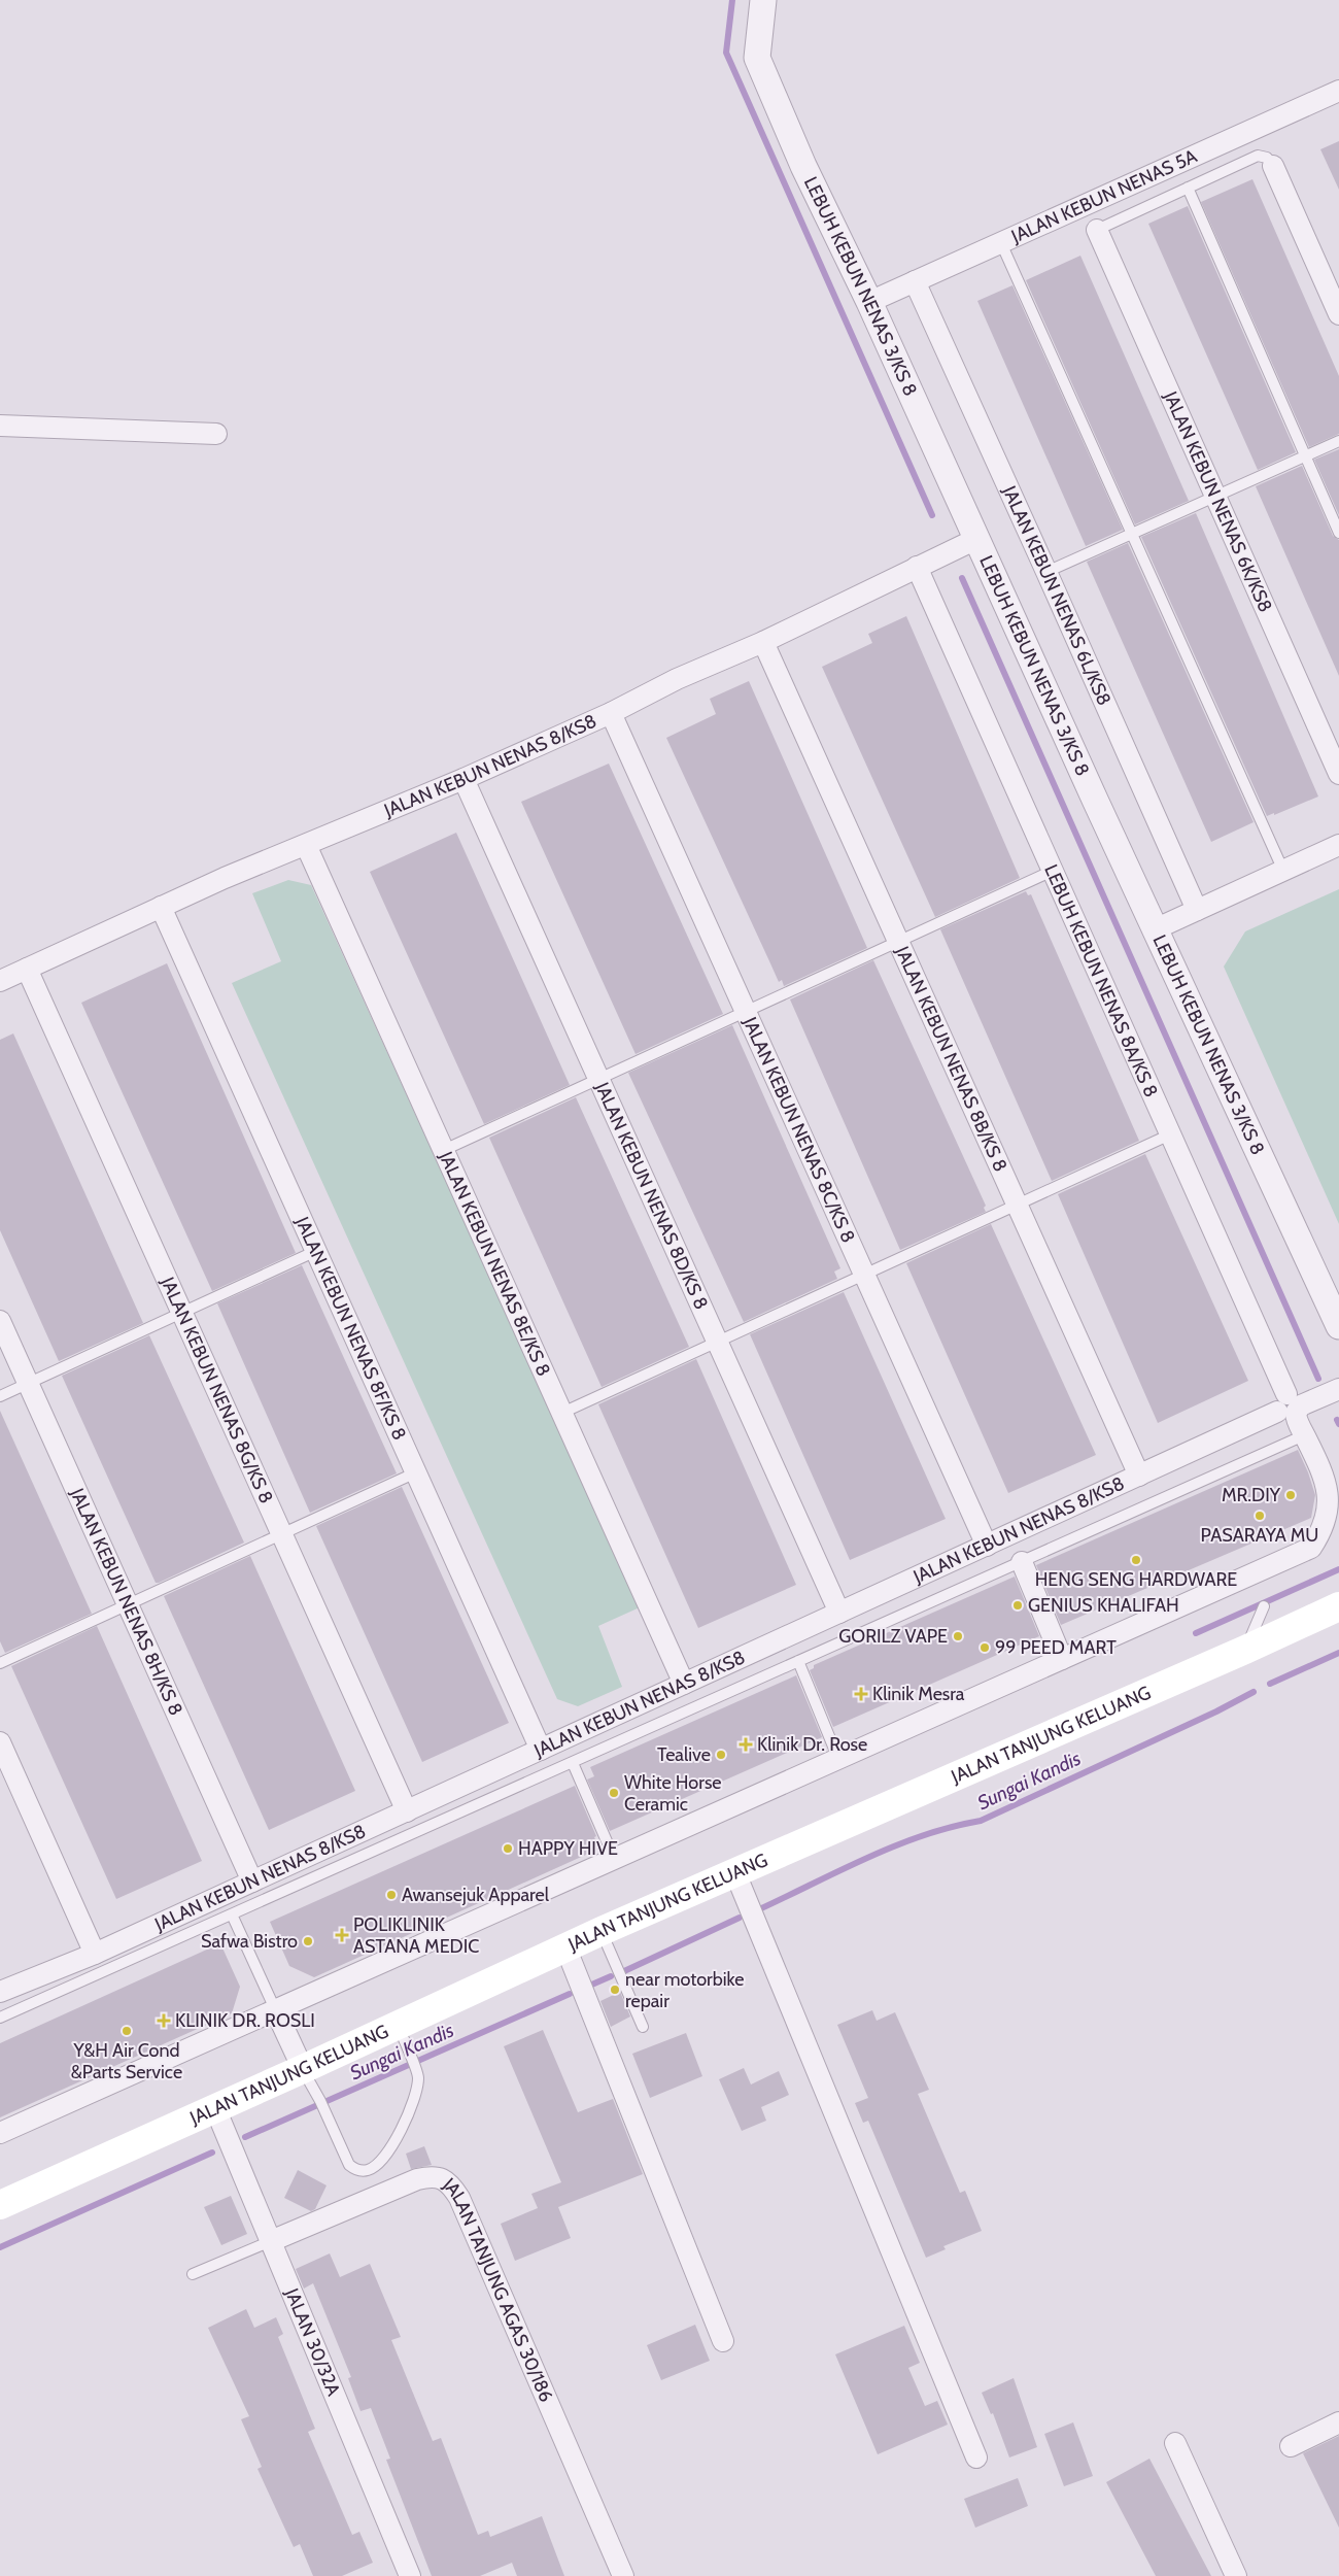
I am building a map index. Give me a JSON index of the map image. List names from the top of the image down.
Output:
{
  "streets": {
    "main road": ["JALAN TANJUNG KELUANG"],
    "street": [
      "JALAN KEBUN NENAS 5A",
      "LEBUH KEBUN NENAS 3/KS 8",
      "JALAN KEBUN NENAS 6K/KS8",
      "JALAN KEBUN NENAS 6L/KS8",
      "JALAN KEBUN NENAS 8/KS8",
      "LEBUH KEBUN NENAS 8A/KS 8",
      "JALAN KEBUN NENAS 8B/KS 8",
      "JALAN KEBUN NENAS 8C/KS 8",
      "JALAN KEBUN NENAS 8D/KS 8",
      "JALAN KEBUN NENAS 8E/KS 8",
      "JALAN KEBUN NENAS 8F/KS 8",
      "JALAN KEBUN NENAS 8G/KS 8",
      "JALAN KEBUN NENAS 8H/KS 8",
      "JALAN TANJUNG AGAS 30/186",
      "JALAN 30/32A"
    ]
  },
  "crossings": [
    ["JALAN KEBUN NENAS 5A", "LEBUH KEBUN NENAS 3/KS 8"],
    ["JALAN KEBUN NENAS 5A", "JALAN KEBUN NENAS 6L/KS8"],
    ["LEBUH KEBUN NENAS 3/KS 8", "JALAN KEBUN NENAS 8/KS8"],
    ["JALAN KEBUN NENAS 8/KS8", "LEBUH KEBUN NENAS 8A/KS 8"],
    ["JALAN KEBUN NENAS 8/KS8", "JALAN KEBUN NENAS 8B/KS 8"],
    ["JALAN KEBUN NENAS 8/KS8", "JALAN KEBUN NENAS 8C/KS 8"],
    ["JALAN KEBUN NENAS 8/KS8", "JALAN KEBUN NENAS 8D/KS 8"],
    ["JALAN KEBUN NENAS 8/KS8", "JALAN KEBUN NENAS 8E/KS 8"],
    ["JALAN KEBUN NENAS 8/KS8", "JALAN KEBUN NENAS 8F/KS 8"],
    ["JALAN KEBUN NENAS 8/KS8", "JALAN KEBUN NENAS 8G/KS 8"],
    ["JALAN KEBUN NENAS 8/KS8", "JALAN KEBUN NENAS 8H/KS 8"],
    ["JALAN TANJUNG KELUANG", "JALAN 30/32A"],
    ["JALAN TANJUNG AGAS 30/186", "JALAN 30/32A"]
  ],
  "water": ["Sungai Kandis"],
  "places": {
    "other": [
      "MR.DIY",
      "PASARAYA MU",
      "HENG SENG HARDWARE",
      "GENIUS KHALIFAH",
      "GORILZ VAPE",
      "99 PEED MART",
      "Tealive",
      "White Horse Ceramic",
      "HAPPY HIVE",
      "Awansejuk Apparel",
      "Safwa Bistro",
      "near motorbike repair",
      "Y&H Air Cond &Parts Service"
    ],
    "health": [
      "Klinik Mesra",
      "Klinik Dr. Rose",
      "POLIKLINIK ASTANA MEDIC",
      "KLINIK DR. ROSLI"
    ]
  }
}
